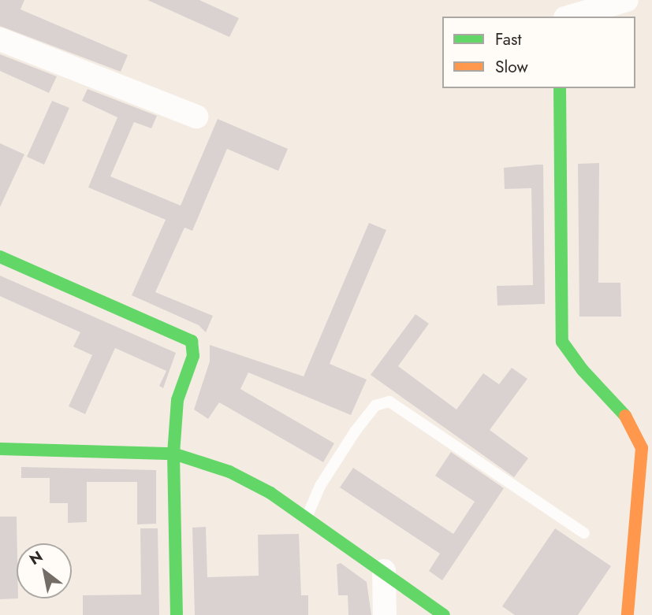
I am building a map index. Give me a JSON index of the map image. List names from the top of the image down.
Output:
{
  "legend": ["Fast", "Slow"],
  "north": "top left"
}
